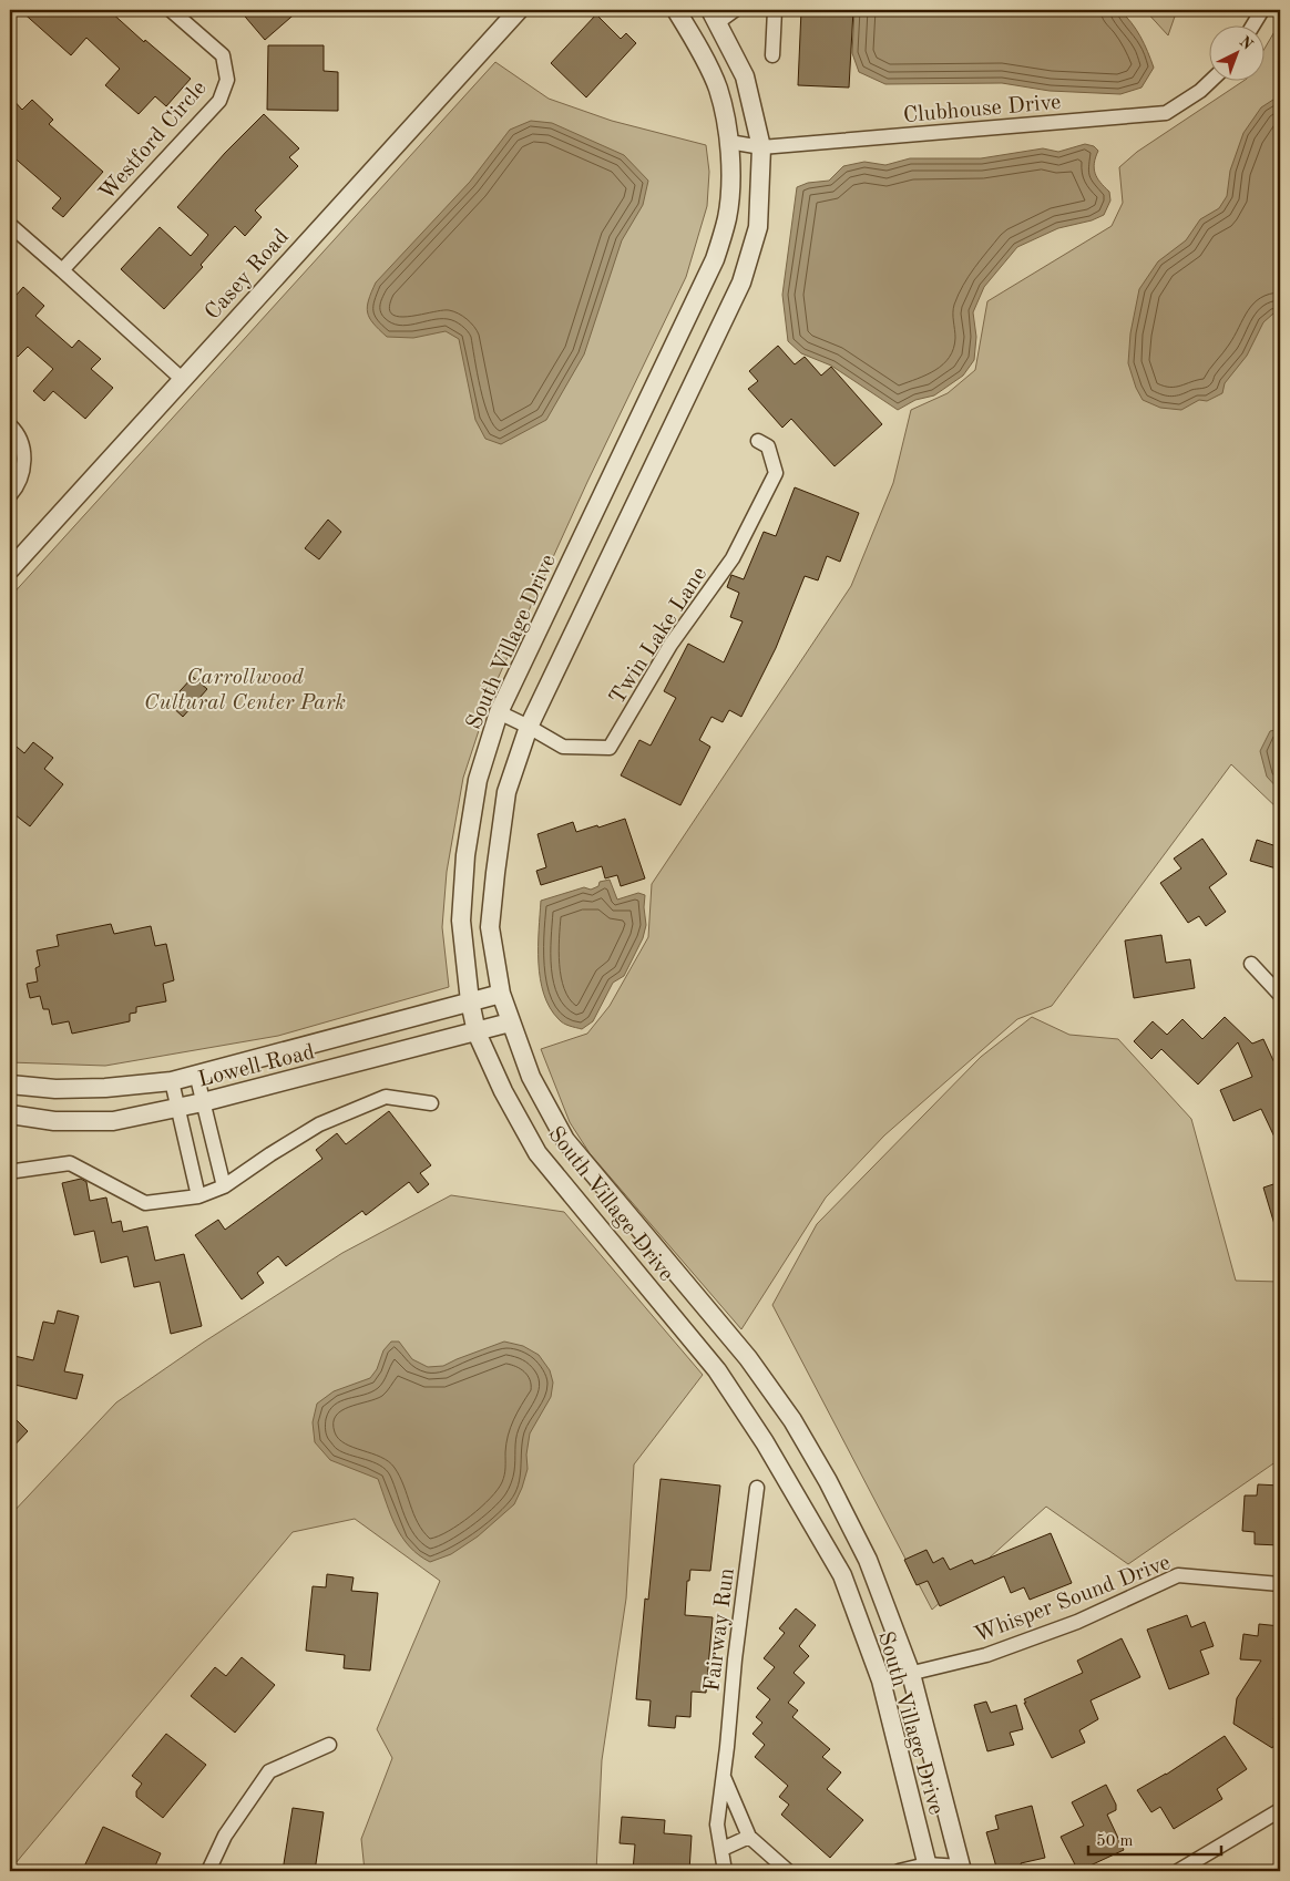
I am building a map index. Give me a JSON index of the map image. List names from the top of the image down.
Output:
{
  "streets": {
    "street": [
      "Clubhouse Drive",
      "Westford Circle",
      "Casey Road",
      "Twin Lake Lane",
      "South Village Drive",
      "Lowell Road",
      "Whisper Sound Drive",
      "Fairway Run"
    ]
  },
  "crossings": [
    ["Clubhouse Drive", "South Village Drive"],
    ["Twin Lake Lane", "South Village Drive"],
    ["South Village Drive", "Lowell Road"],
    ["South Village Drive", "Whisper Sound Drive"]
  ],
  "parks": ["Carrollwood Cultural Center Park"],
  "scale_bar": "50 m",
  "north": "top right"
}
